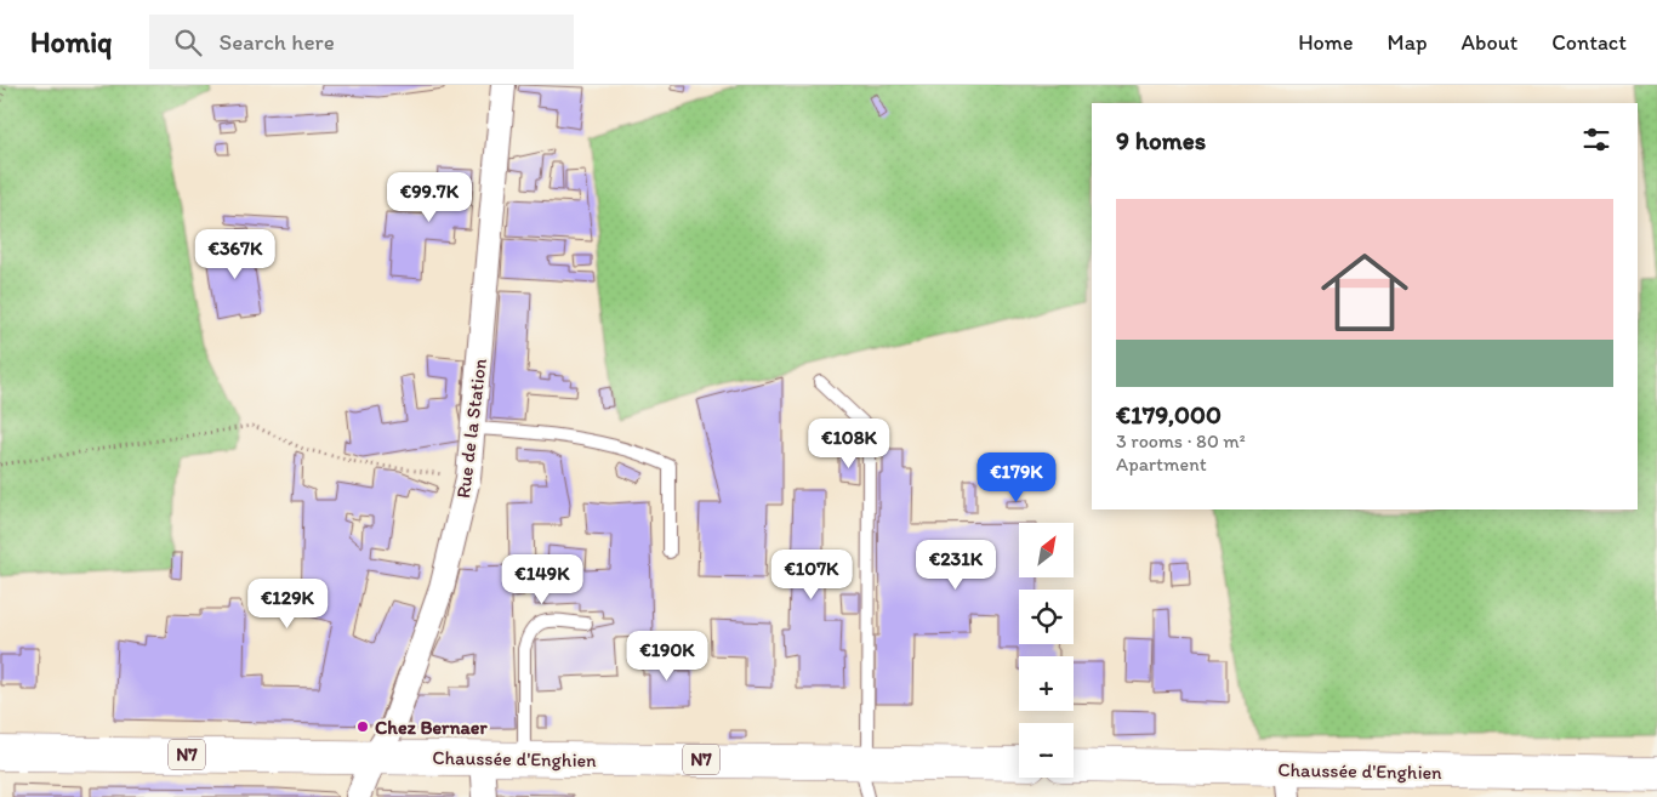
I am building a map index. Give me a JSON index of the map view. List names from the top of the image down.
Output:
{
  "streets": {
    "main road": ["N7", "Chaussée d'Enghien"],
    "street": ["Rue de la Station"]
  },
  "crossings": [
    ["Rue de la Station", "Chaussée d'Enghien"]
  ],
  "places": ["Chez Bernaer"],
  "north": "top right",
  "page": {
    "header": "Homiq",
    "search": "Search here",
    "nav": [
      "Home",
      "Map",
      "About",
      "Contact"
    ],
    "heading": "9 homes",
    "price": [
      "€99.7K",
      "€367K",
      "€108K",
      "€179K",
      "€231K",
      "€107K",
      "€149K",
      "€129K",
      "€190K"
    ],
    "list": [
      {
        "name": "€179,000",
        "note": "3 rooms · 80 m² · Apartment"
      }
    ],
    "map_buttons": ["+", "−"]
  }
}
